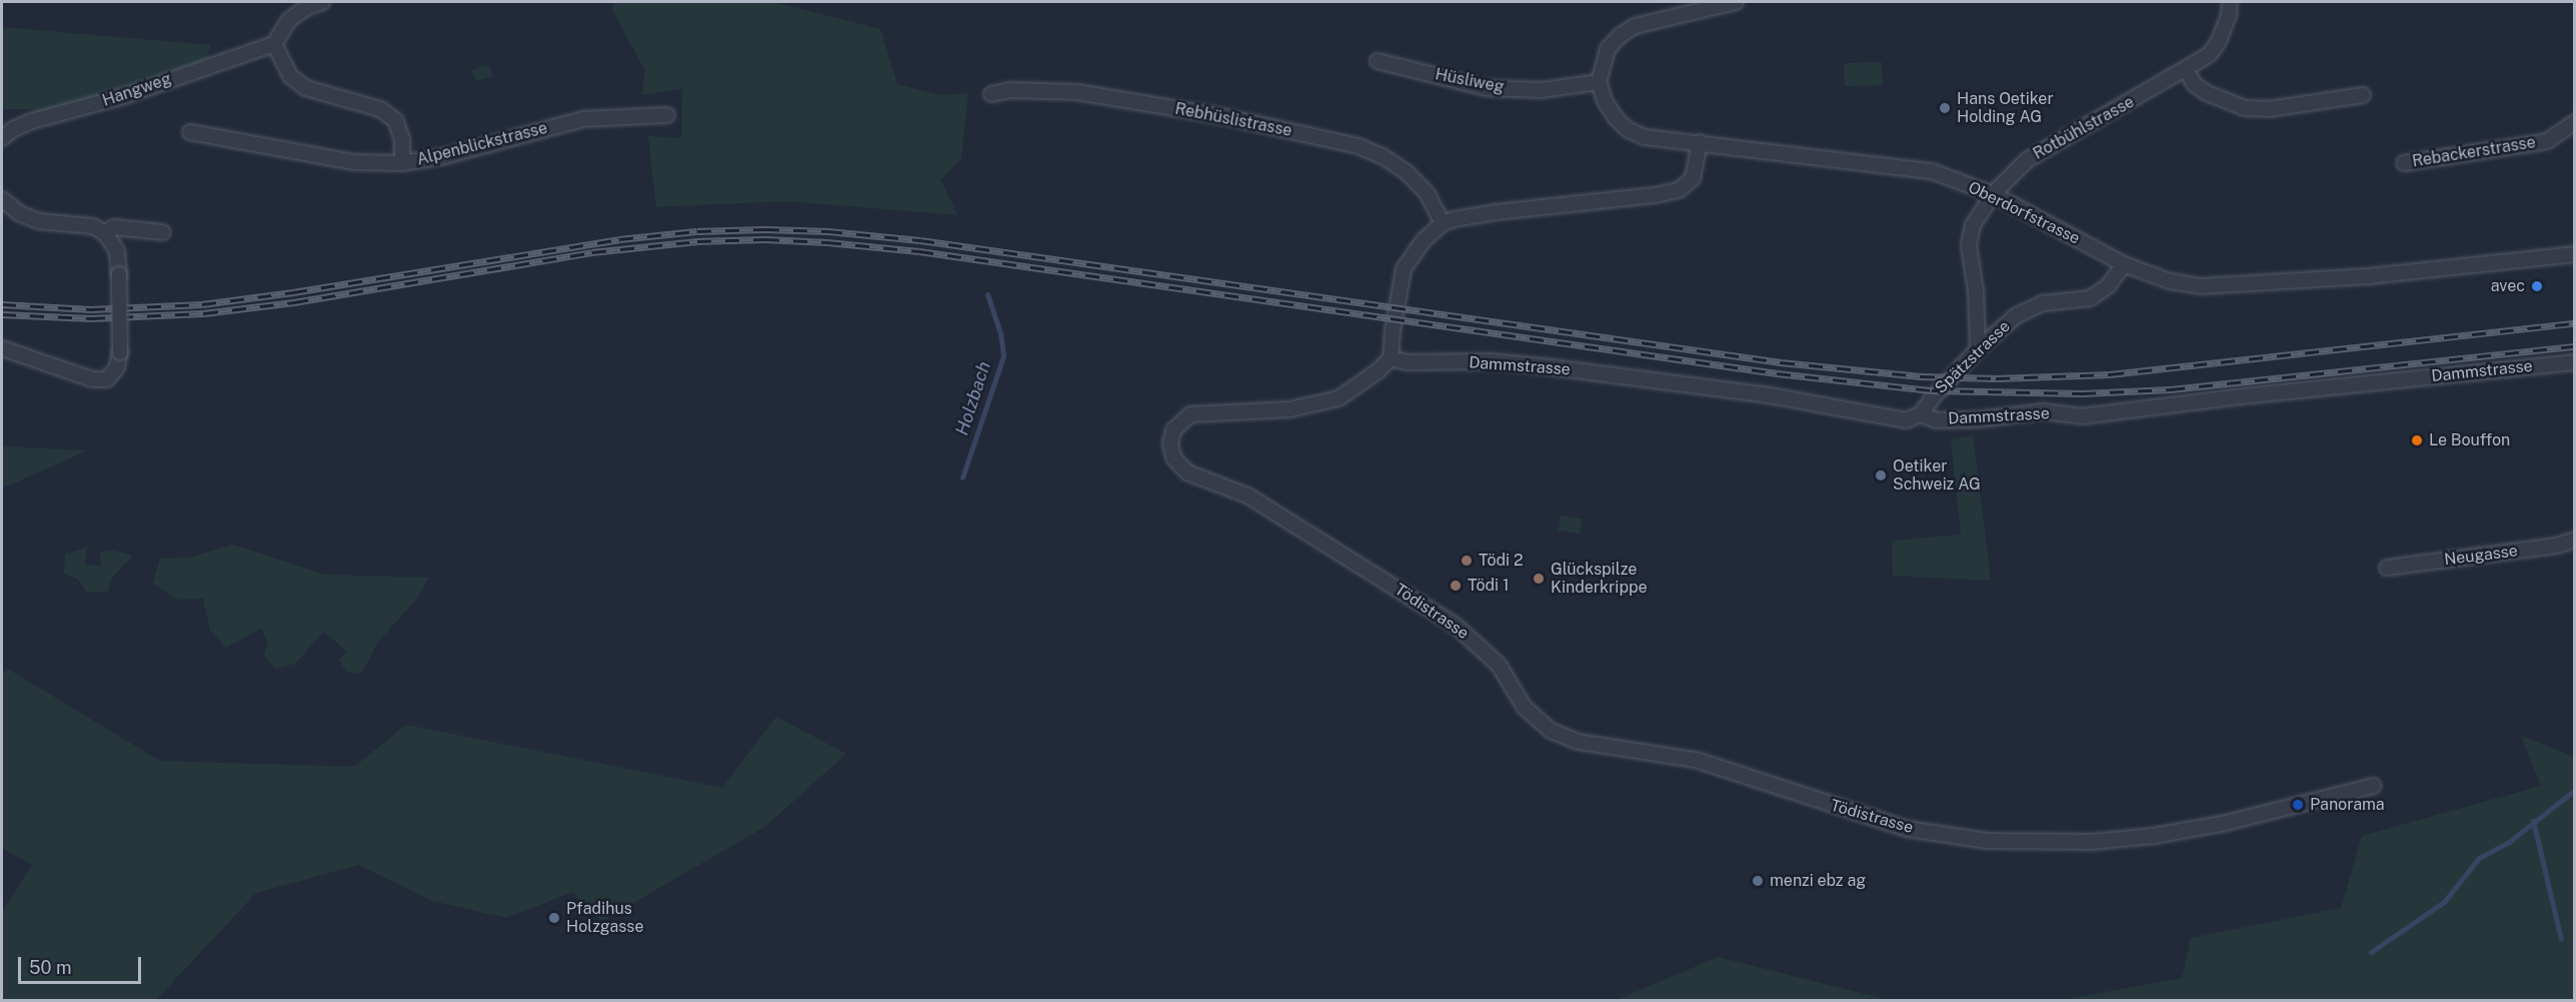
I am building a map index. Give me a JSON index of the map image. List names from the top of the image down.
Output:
{
  "streets": {
    "street": [
      "Hüsliweg",
      "Hangweg",
      "Rebhüslistrasse",
      "Rotbühlstrasse",
      "Alpenblickstrasse",
      "Rebackerstrasse",
      "Oberdorfstrasse",
      "Spätzstrasse",
      "Dammstrasse",
      "Neugasse",
      "Tödistrasse"
    ]
  },
  "crossings": [
    ["Hüsliweg", "Oberdorfstrasse"],
    ["Rotbühlstrasse", "Oberdorfstrasse"],
    ["Rotbühlstrasse", "Spätzstrasse"],
    ["Oberdorfstrasse", "Spätzstrasse"],
    ["Spätzstrasse", "Dammstrasse"],
    ["Dammstrasse", "Tödistrasse"]
  ],
  "water": ["Holzbach"],
  "places": [
    "Hans Oetiker Holding AG",
    "avec",
    "Le Bouffon",
    "Oetiker Schweiz AG",
    "Tödi 2",
    "Glückspilze Kinderkrippe",
    "Tödi 1",
    "Panorama",
    "menzi ebz ag",
    "Pfadihus Holzgasse"
  ],
  "scale_bar": "50 m"
}
